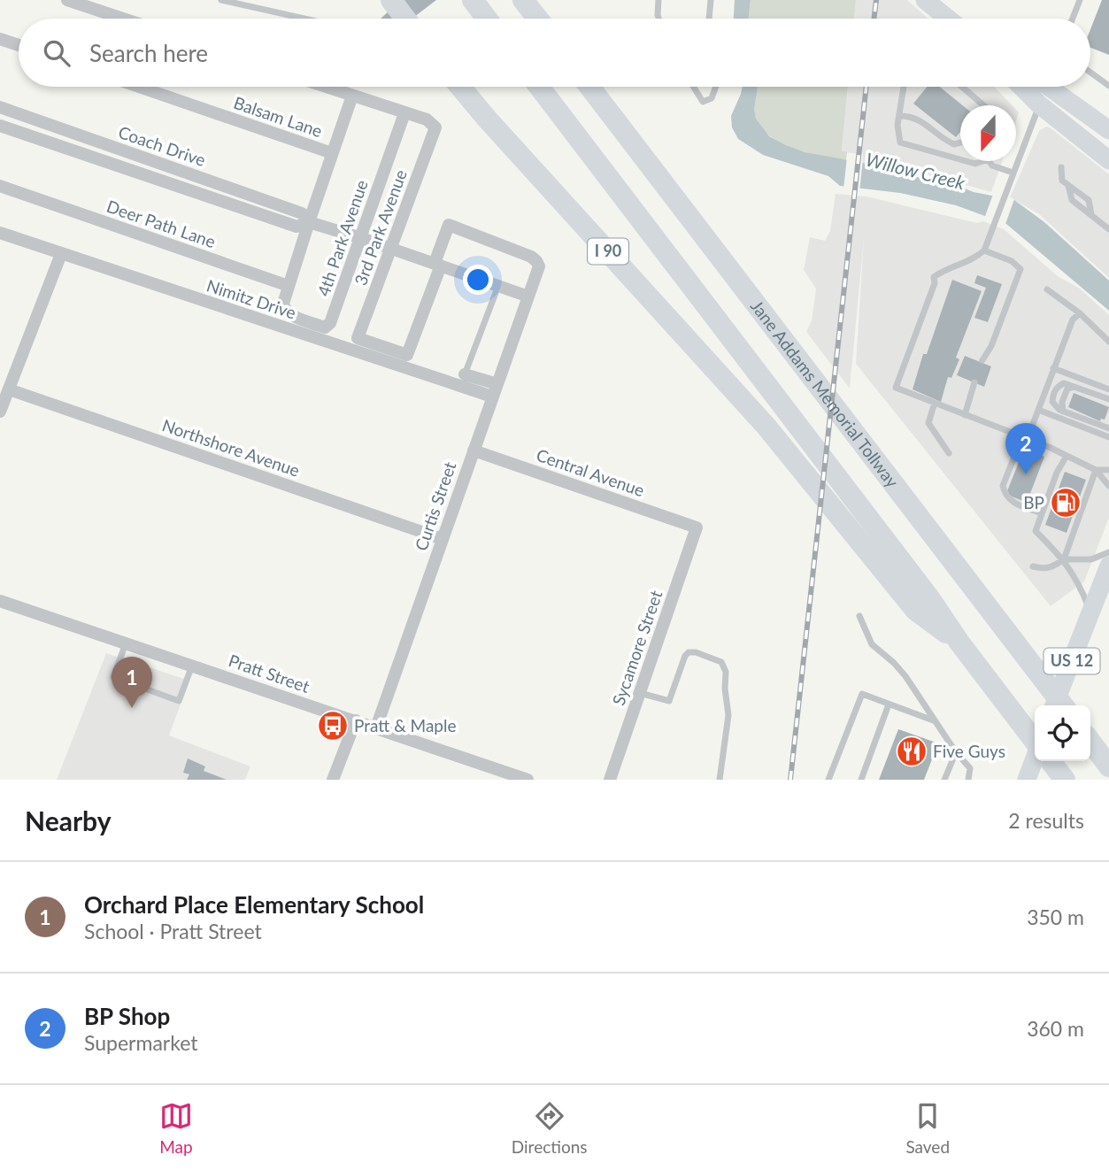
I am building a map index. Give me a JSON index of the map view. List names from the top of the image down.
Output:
{
  "streets": {
    "highway": ["I 90", "Jane Addams Memorial Tollway"],
    "main road": ["US 12"],
    "street": [
      "Balsam Lane",
      "Coach Drive",
      "Deer Path Lane",
      "3rd Park Avenue",
      "4th Park Avenue",
      "Nimitz Drive",
      "Northshore Avenue",
      "Central Avenue",
      "Curtis Street",
      "Sycamore Street",
      "Pratt Street"
    ]
  },
  "crossings": [
    ["Coach Drive", "3rd Park Avenue"],
    ["Coach Drive", "4th Park Avenue"],
    ["Coach Drive", "Curtis Street"],
    ["Deer Path Lane", "4th Park Avenue"],
    ["3rd Park Avenue", "4th Park Avenue"],
    ["3rd Park Avenue", "Curtis Street"],
    ["Nimitz Drive", "Curtis Street"],
    ["Northshore Avenue", "Curtis Street"],
    ["Central Avenue", "Curtis Street"],
    ["Central Avenue", "Sycamore Street"],
    ["Curtis Street", "Pratt Street"]
  ],
  "water": ["Willow Creek"],
  "places": {
    "fuel station": ["BP"],
    "bus stop": ["Pratt & Maple"],
    "restaurant": ["Five Guys"]
  },
  "north": "bottom",
  "page": {
    "search": "Search here",
    "pins": ["2", "1"],
    "heading": ["Nearby", "2 results"],
    "list": [
      {
        "mark": "1",
        "name": "Orchard Place Elementary School",
        "note": "School · Pratt Street",
        "value": "350 m"
      },
      {
        "mark": "2",
        "name": "BP Shop",
        "note": "Supermarket",
        "value": "360 m"
      }
    ],
    "nav": ["Map", "Directions", "Saved"]
  }
}
